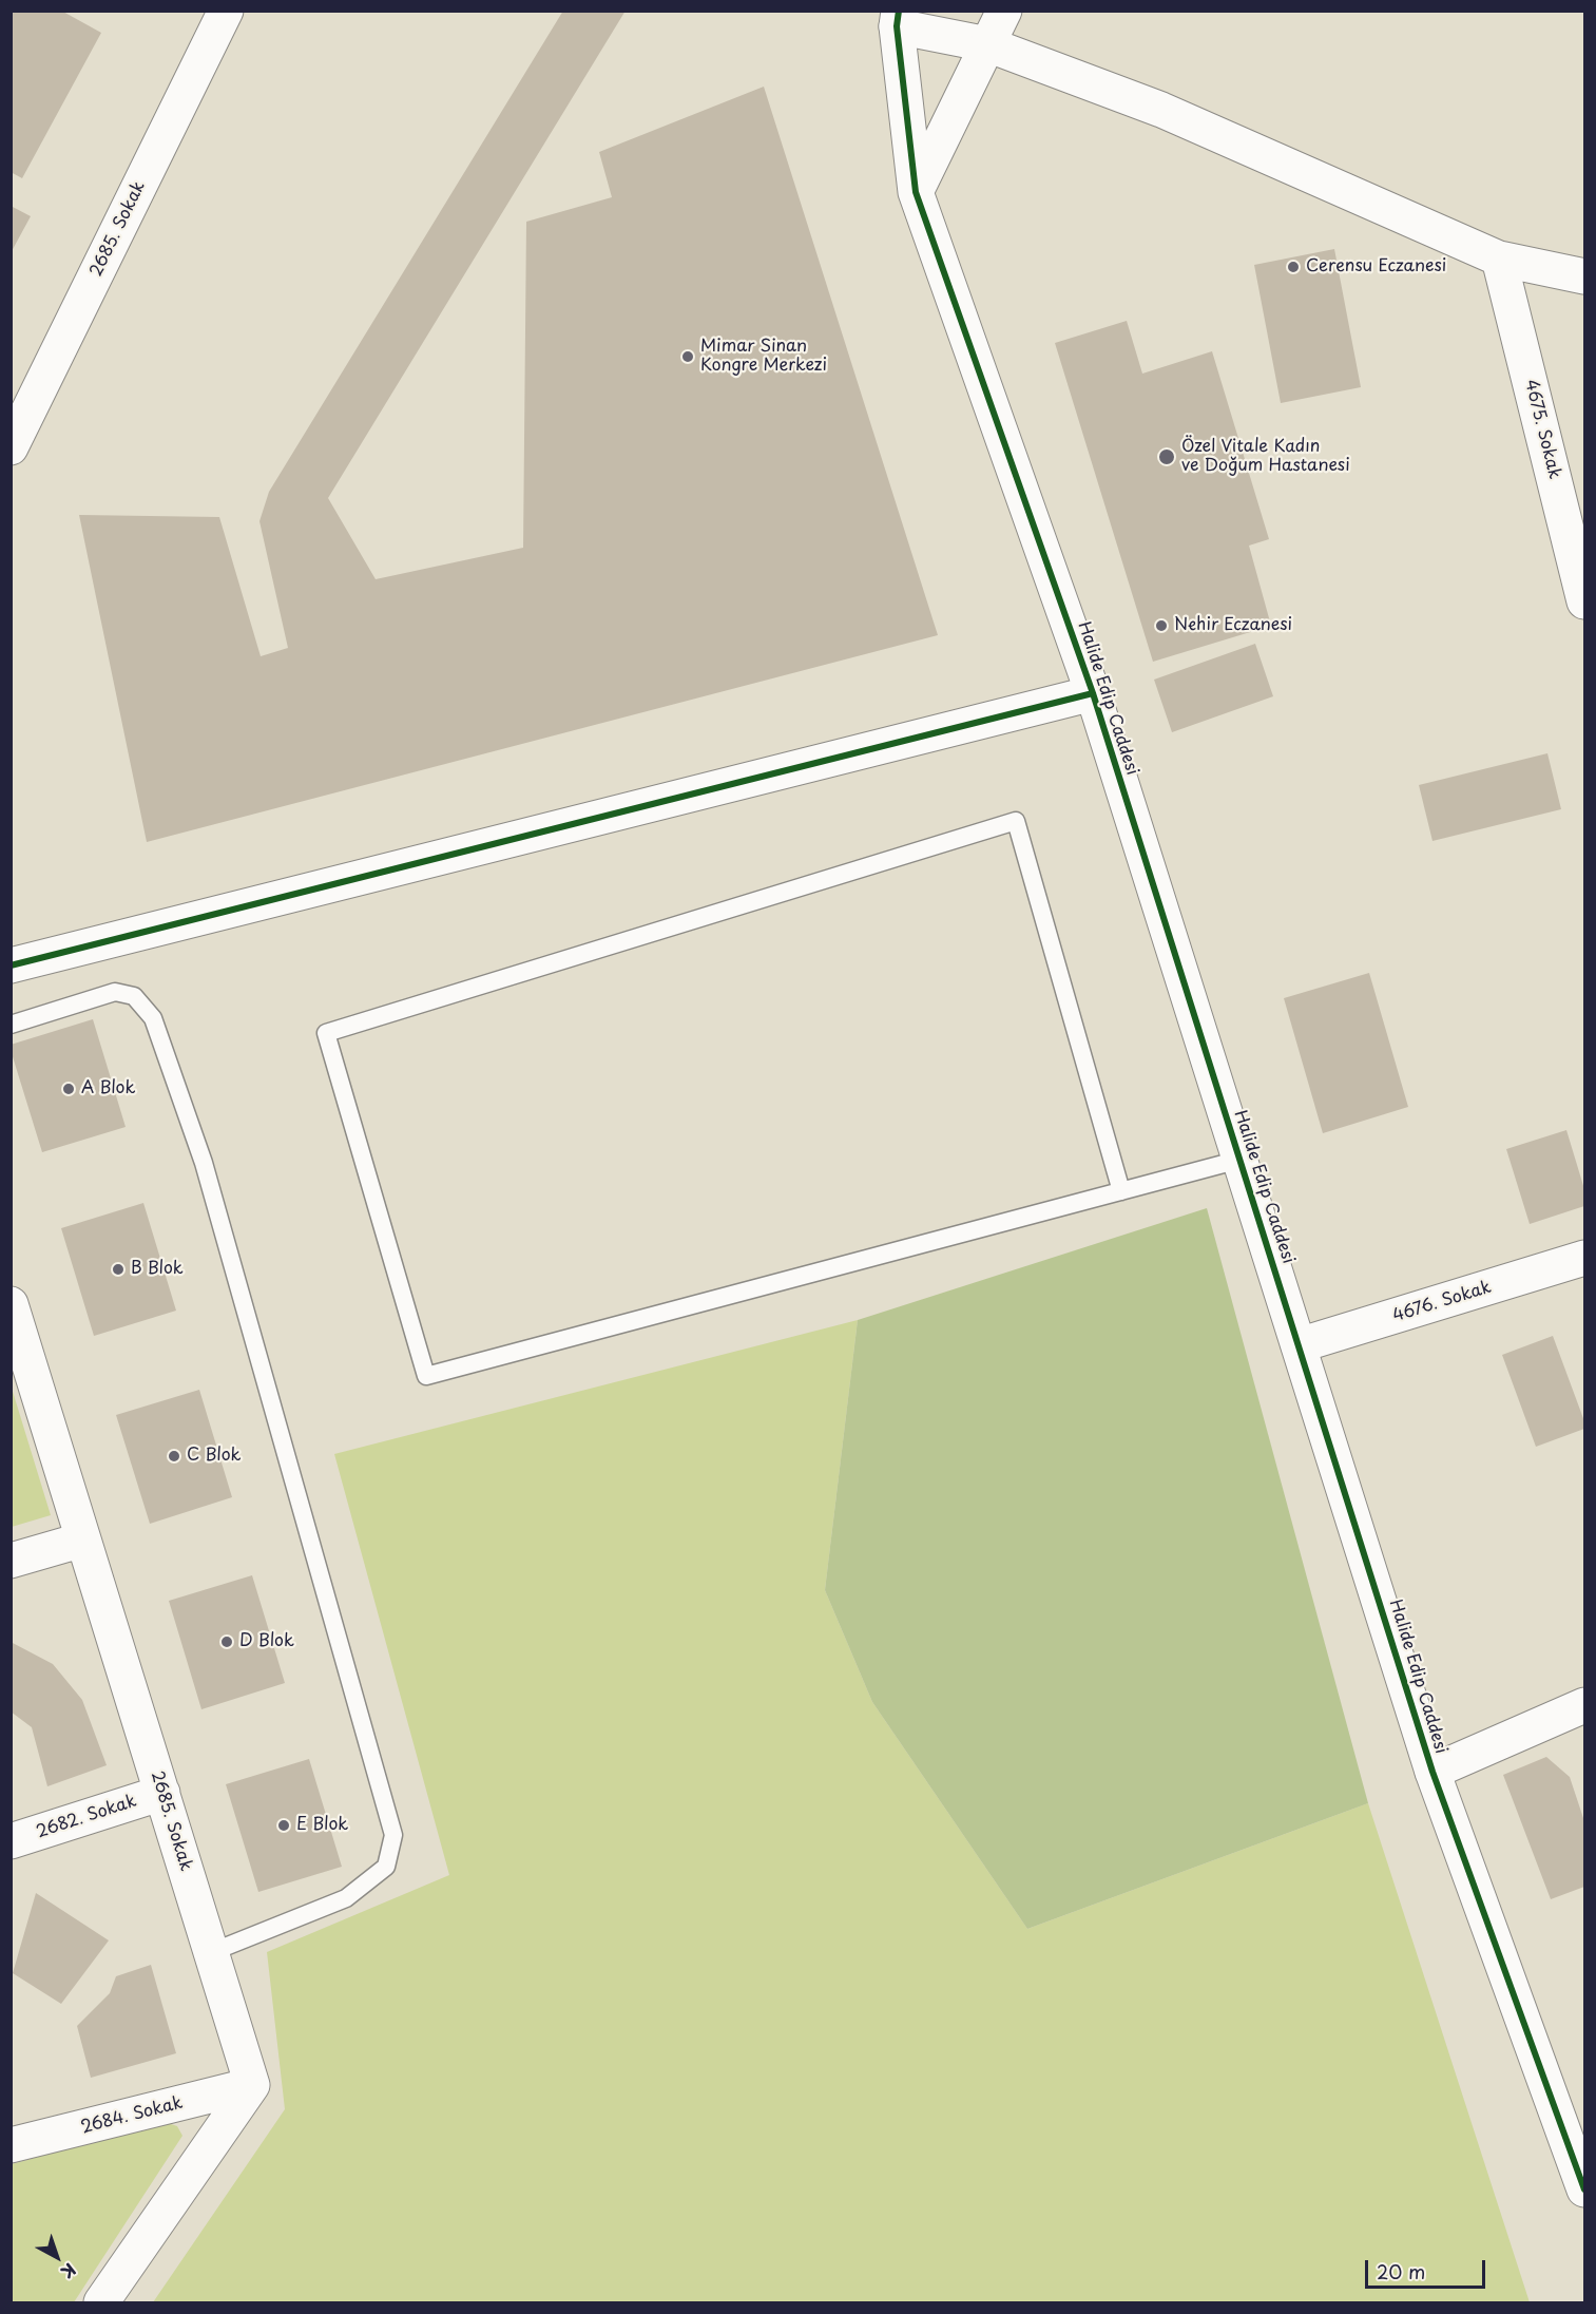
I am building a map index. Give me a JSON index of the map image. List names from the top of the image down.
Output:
{
  "streets": {
    "street": [
      "2685. Sokak",
      "4675. Sokak",
      "Halide Edip Caddesi",
      "4676. Sokak",
      "2682. Sokak",
      "2684. Sokak"
    ]
  },
  "crossings": [
    ["2685. Sokak", "2682. Sokak"],
    ["2685. Sokak", "2684. Sokak"],
    ["Halide Edip Caddesi", "4676. Sokak"]
  ],
  "places": [
    "Cerensu Eczanesi",
    "Mimar Sinan Kongre Merkezi",
    "Özel Vitale Kadın ve Doğum Hastanesi",
    "Nehir Eczanesi",
    "A Blok",
    "B Blok",
    "C Blok",
    "D Blok",
    "E Blok"
  ],
  "scale_bar": "20 m",
  "north": "bottom right"
}
